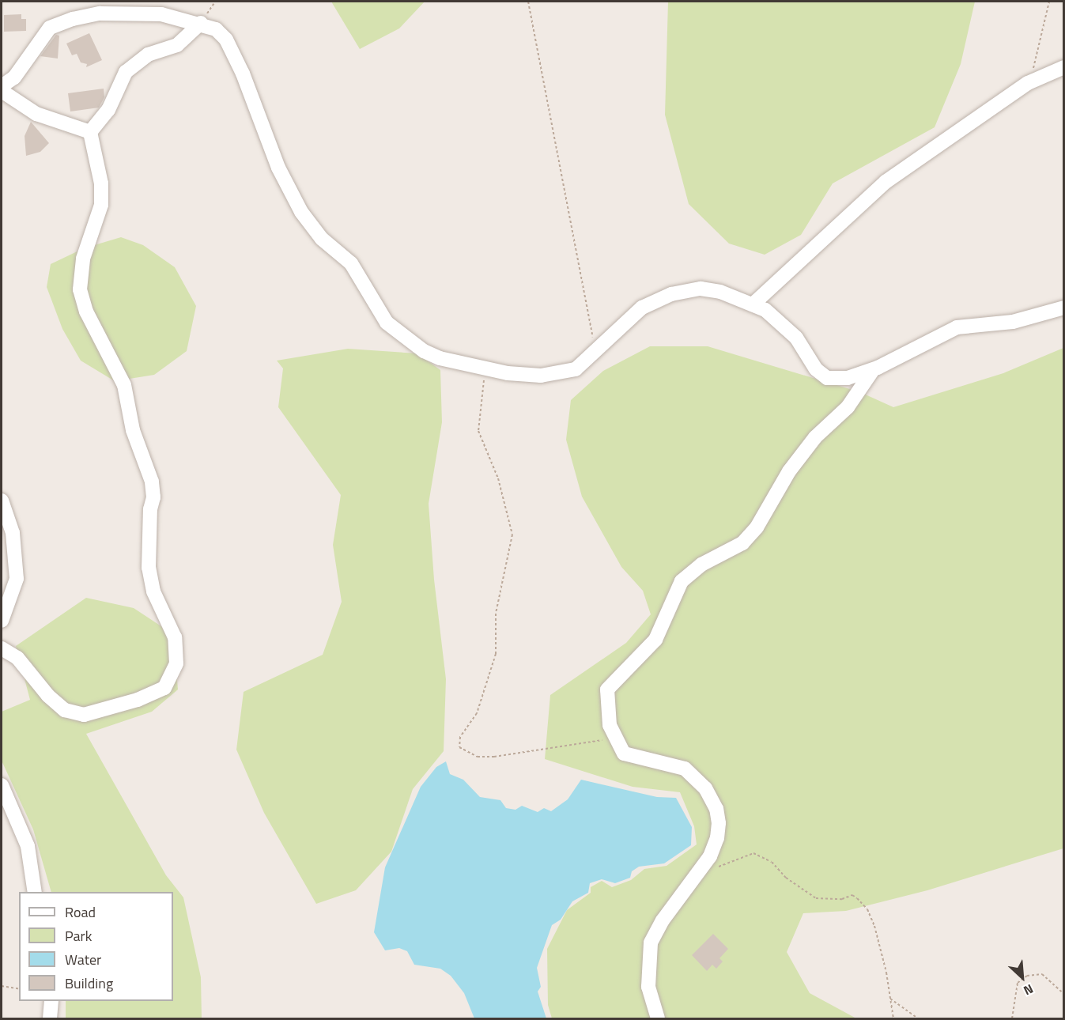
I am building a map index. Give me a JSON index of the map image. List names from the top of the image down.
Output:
{
  "legend": [
    "Road",
    "Park",
    "Water",
    "Building"
  ],
  "north": "bottom right"
}
